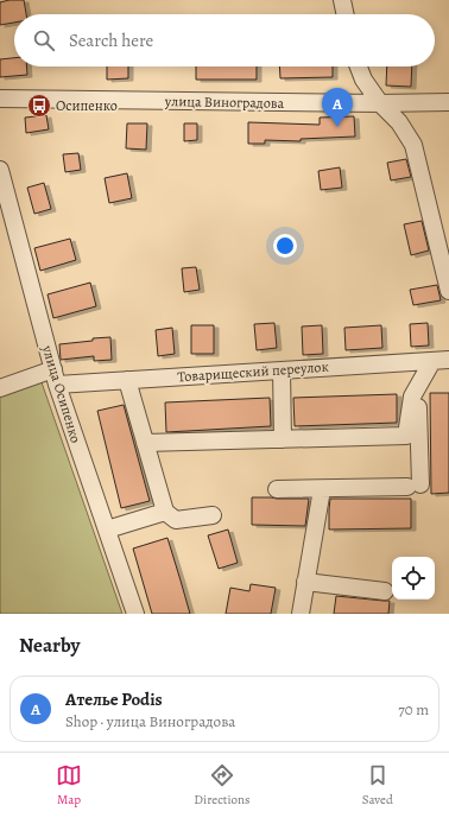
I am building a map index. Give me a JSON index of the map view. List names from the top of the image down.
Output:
{
  "streets": {
    "street": ["улица Виноградова", "Товарищеский переулок", "улица Осипенко"]
  },
  "crossings": [
    ["Товарищеский переулок", "улица Осипенко"]
  ],
  "places": {
    "bus stop": ["Осипенко"]
  },
  "page": {
    "search": "Search here",
    "pins": "A",
    "heading": "Nearby",
    "list": [
      {
        "mark": "A",
        "name": "Ателье Podis",
        "note": "Shop · улица Виноградова",
        "value": "70 m"
      }
    ],
    "nav": ["Map", "Directions", "Saved"]
  }
}
